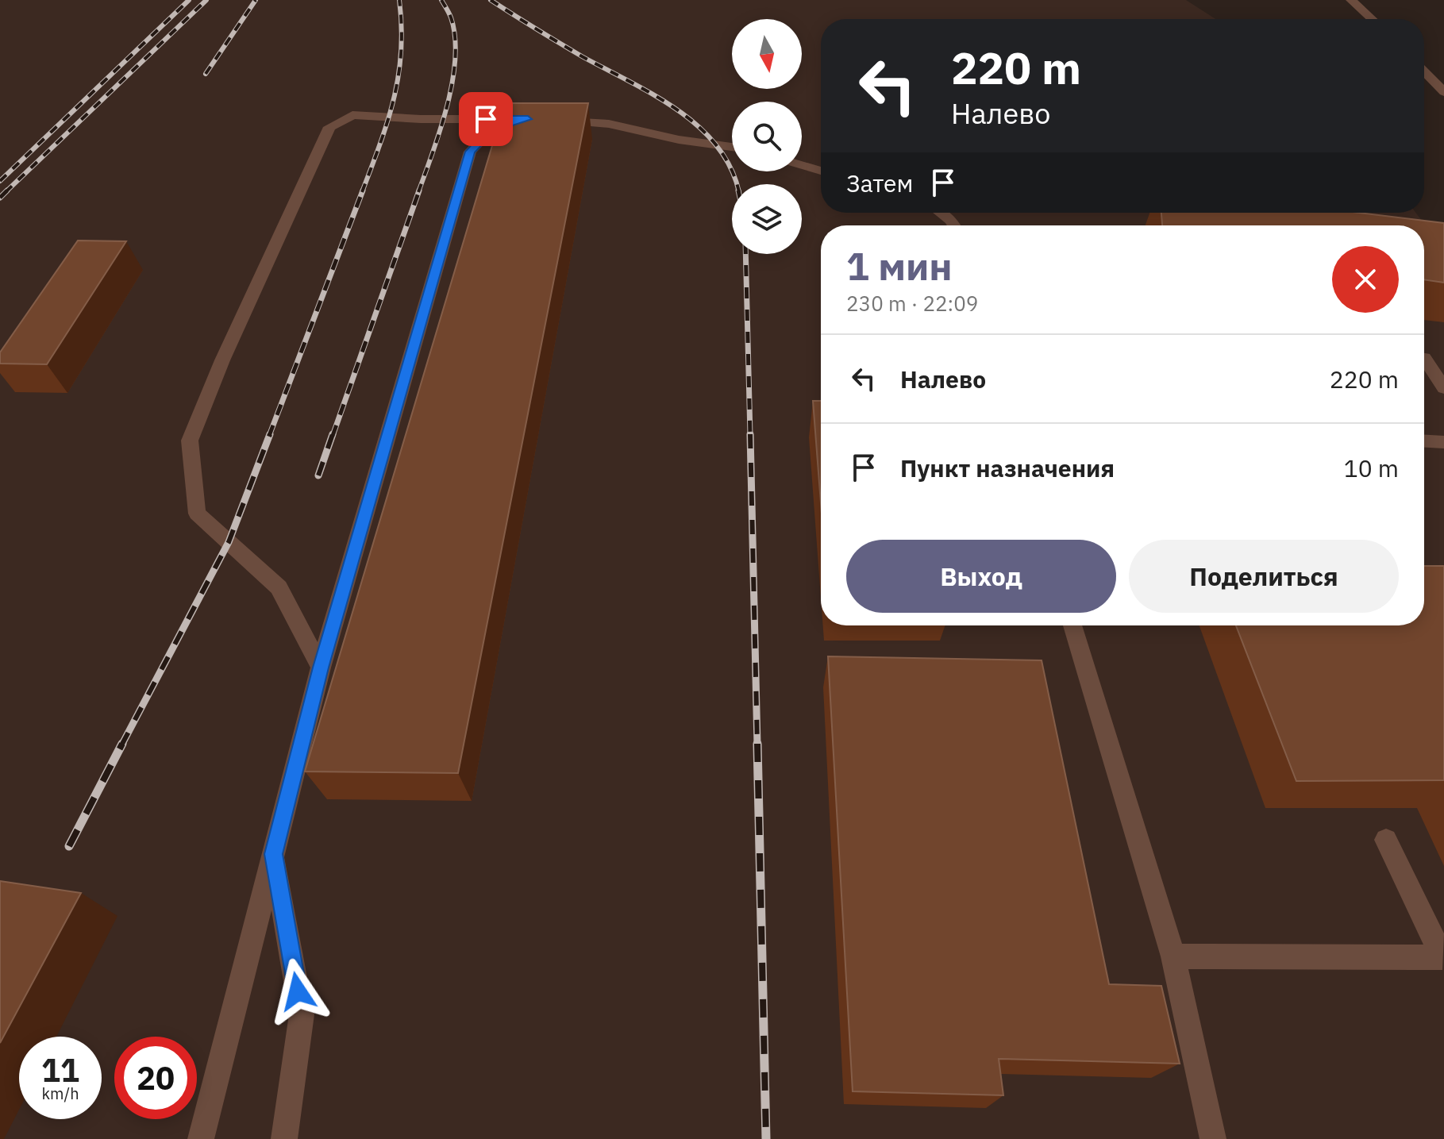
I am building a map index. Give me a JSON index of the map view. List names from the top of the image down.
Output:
{
  "north": "bottom",
  "page": {
    "turn": ["220 m", "Налево"],
    "then": "Затем",
    "heading": ["1 мин", "230 m · 22:09"],
    "list": [
      {
        "name": "Налево",
        "value": "220 m"
      },
      {
        "name": "Пункт назначения",
        "value": "10 m"
      }
    ],
    "buttons": ["Выход", "Поделиться"],
    "speed": "11 km/h",
    "limit": "20"
  }
}
